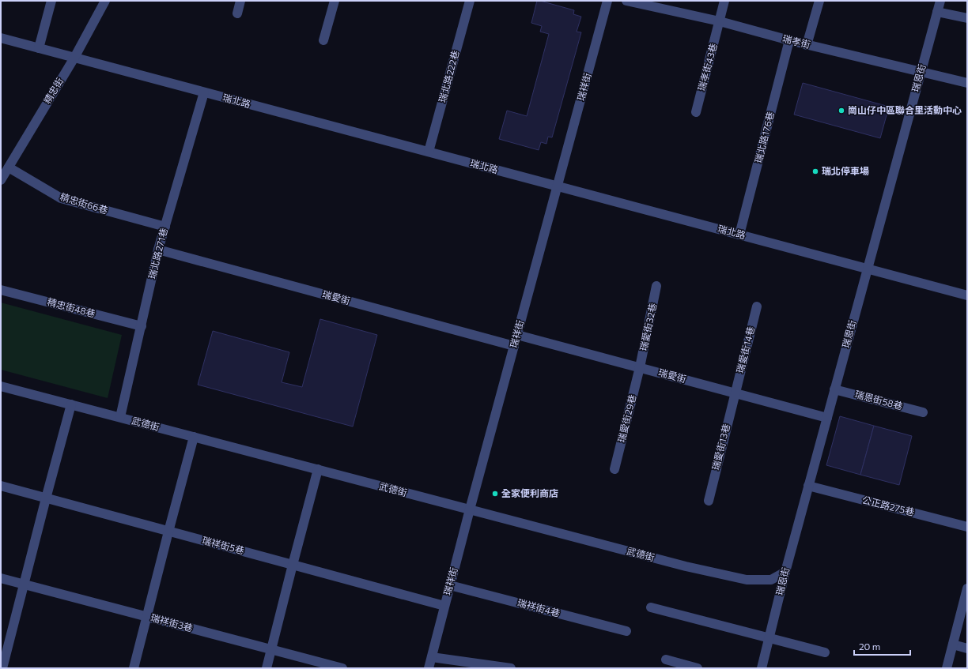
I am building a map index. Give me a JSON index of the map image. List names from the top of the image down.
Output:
{
  "streets": {
    "street": [
      "瑞孝街",
      "瑞孝街43巷",
      "瑞北路222巷",
      "瑞恩街",
      "瑞祥街",
      "精忠街",
      "瑞北路",
      "瑞北路176巷",
      "精忠街66巷",
      "瑞北路271巷",
      "瑞愛街",
      "精忠街48巷",
      "瑞愛街32巷",
      "瑞愛街14巷",
      "瑞恩街58巷",
      "瑞愛街29巷",
      "武德街",
      "瑞愛街13巷",
      "公正路275巷",
      "瑞祥街5巷",
      "瑞祥街4巷",
      "瑞祥街3巷"
    ]
  },
  "crossings": [
    ["瑞孝街", "瑞孝街43巷"],
    ["瑞孝街", "瑞恩街"],
    ["瑞孝街", "瑞北路176巷"],
    ["瑞北路222巷", "瑞北路"],
    ["瑞恩街", "瑞北路"],
    ["瑞恩街", "瑞愛街"],
    ["瑞恩街", "瑞恩街58巷"],
    ["瑞恩街", "武德街"],
    ["瑞恩街", "公正路275巷"],
    ["瑞祥街", "瑞北路"],
    ["瑞祥街", "瑞愛街"],
    ["瑞祥街", "武德街"],
    ["瑞祥街", "瑞祥街5巷"],
    ["瑞祥街", "瑞祥街4巷"],
    ["精忠街", "瑞北路"],
    ["精忠街", "精忠街66巷"],
    ["瑞北路", "瑞北路176巷"],
    ["瑞北路", "瑞北路271巷"],
    ["精忠街66巷", "瑞北路271巷"],
    ["瑞北路271巷", "瑞愛街"],
    ["瑞北路271巷", "精忠街48巷"],
    ["瑞北路271巷", "武德街"],
    ["瑞愛街", "瑞愛街32巷"],
    ["瑞愛街", "瑞愛街14巷"],
    ["瑞愛街", "瑞愛街29巷"],
    ["瑞愛街", "瑞愛街13巷"],
    ["瑞愛街32巷", "瑞愛街29巷"],
    ["瑞愛街14巷", "瑞愛街13巷"]
  ],
  "places": ["崗山仔中區聯合里活動中心", "瑞北停車場", "全家便利商店"],
  "scale_bar": "20 m"
}
